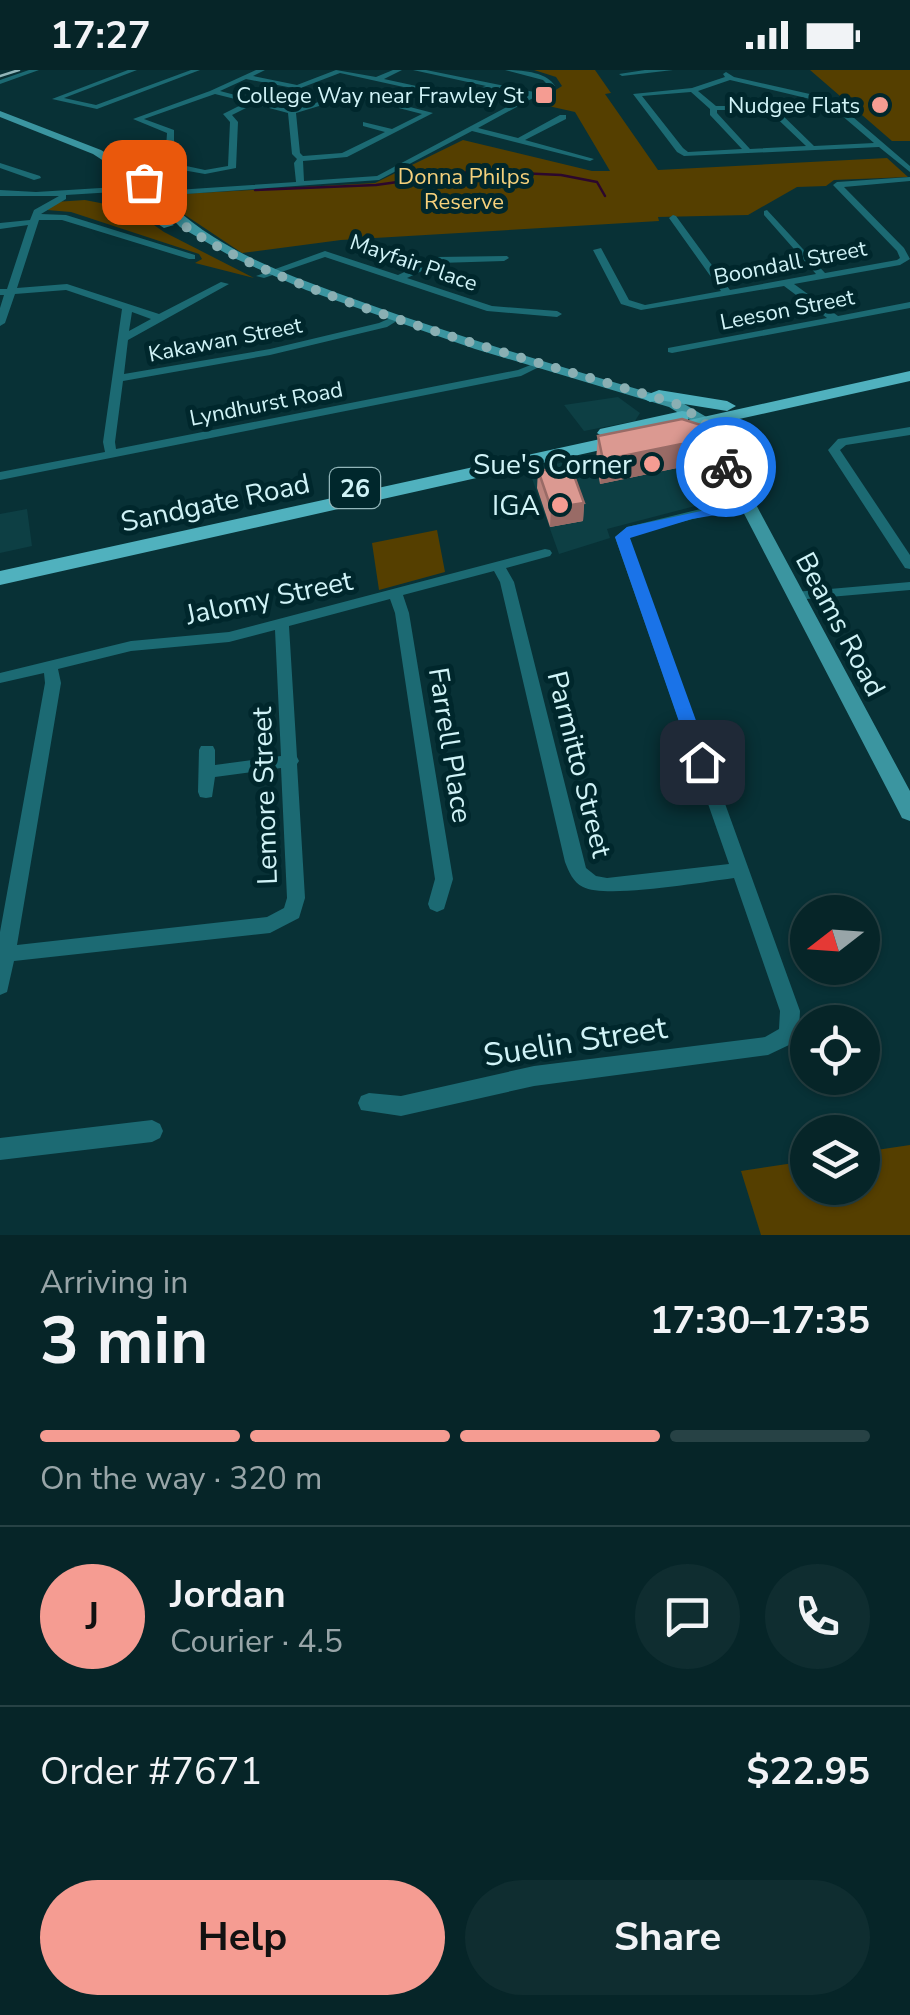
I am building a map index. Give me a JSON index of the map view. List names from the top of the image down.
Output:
{
  "streets": {
    "highway": ["26", "Sandgate Road"],
    "main road": ["Beams Road"],
    "street": [
      "Mayfair Place",
      "Boondall Street",
      "Leeson Street",
      "Kakawan Street",
      "Lyndhurst Road",
      "Jalomy Street",
      "Farrell Place",
      "Parmitto Street",
      "Lemore Street",
      "Suelin Street"
    ]
  },
  "crossings": [
    ["Sandgate Road", "Beams Road"],
    ["Jalomy Street", "Farrell Place"],
    ["Jalomy Street", "Parmitto Street"],
    ["Jalomy Street", "Lemore Street"],
    ["Beams Road", "Suelin Street"],
    ["Parmitto Street", "Suelin Street"]
  ],
  "parks": ["Donna Philps Reserve"],
  "places": {
    "transit": ["College Way near Frawley St"],
    "other": ["Nudgee Flats", "Sue's Corner", "IGA"]
  },
  "north": "left",
  "page": {
    "status": "17:27",
    "heading": ["3 min", "Arriving in", "17:30–17:35"],
    "panel": [
      "Jordan",
      "Courier · 4.5",
      "Order #7671",
      "$22.95"
    ],
    "bar": "On the way · 320 m",
    "round": "J",
    "buttons": ["Help", "Share"]
  }
}
